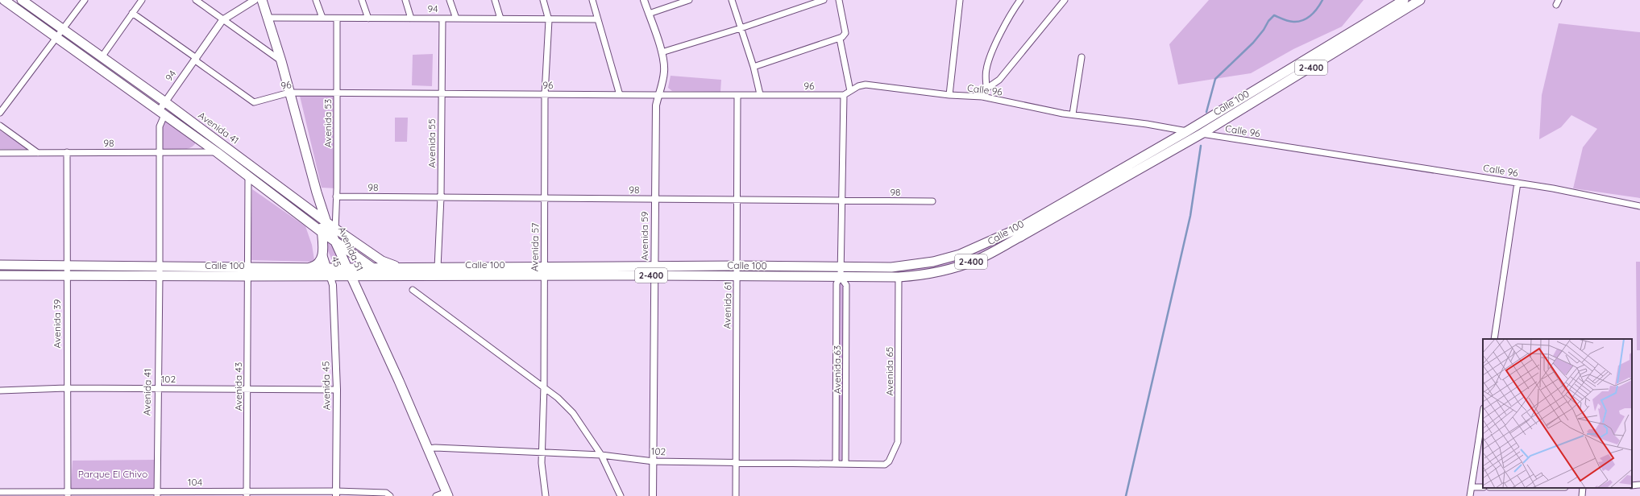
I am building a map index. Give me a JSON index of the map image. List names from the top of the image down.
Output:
{
  "streets": {
    "main road": [
      "2-400",
      "Calle 100",
      "Avenida 41",
      "Avenida 51"
    ],
    "street": [
      "94",
      "96",
      "Calle 96",
      "Avenida 53",
      "98",
      "Avenida 55",
      "Avenida 59",
      "Avenida 57",
      "45",
      "Avenida 61",
      "Avenida 39",
      "Avenida 63",
      "Avenida 65",
      "102",
      "Avenida 45",
      "Avenida 43",
      "104"
    ]
  },
  "crossings": [
    ["94", "96"],
    ["94", "Avenida 53"],
    ["94", "Avenida 41"],
    ["94", "Avenida 55"],
    ["94", "Avenida 57"],
    ["94", "Avenida 51"],
    ["96", "Calle 96"],
    ["96", "Avenida 53"],
    ["96", "Avenida 55"],
    ["96", "Avenida 59"],
    ["96", "Avenida 57"],
    ["96", "Avenida 51"],
    ["96", "Avenida 61"],
    ["96", "Avenida 63"],
    ["Calle 96", "Calle 100"],
    ["Calle 96", "Avenida 63"],
    ["Calle 100", "Avenida 41"],
    ["Calle 100", "Avenida 55"],
    ["Calle 100", "Avenida 59"],
    ["Calle 100", "Avenida 57"],
    ["Calle 100", "Avenida 51"],
    ["Calle 100", "45"],
    ["Calle 100", "Avenida 61"],
    ["Calle 100", "Avenida 39"],
    ["Calle 100", "Avenida 63"],
    ["Calle 100", "Avenida 65"],
    ["Calle 100", "Avenida 45"],
    ["Calle 100", "Avenida 43"],
    ["Avenida 53", "Avenida 41"],
    ["Avenida 53", "98"],
    ["Avenida 53", "Avenida 51"],
    ["Avenida 41", "98"],
    ["Avenida 41", "Avenida 51"],
    ["Avenida 41", "102"],
    ["Avenida 41", "104"],
    ["98", "Avenida 55"],
    ["98", "Avenida 59"],
    ["98", "Avenida 57"],
    ["98", "Avenida 61"],
    ["98", "Avenida 39"],
    ["98", "Avenida 63"],
    ["Avenida 59", "102"],
    ["Avenida 57", "102"],
    ["Avenida 51", "102"],
    ["45", "Avenida 45"],
    ["Avenida 61", "102"],
    ["Avenida 39", "102"],
    ["Avenida 39", "104"],
    ["Avenida 63", "102"],
    ["Avenida 65", "102"],
    ["102", "Avenida 45"],
    ["102", "Avenida 43"],
    ["Avenida 45", "104"],
    ["Avenida 43", "104"]
  ],
  "parks": ["Parque El Chivo"]
}
